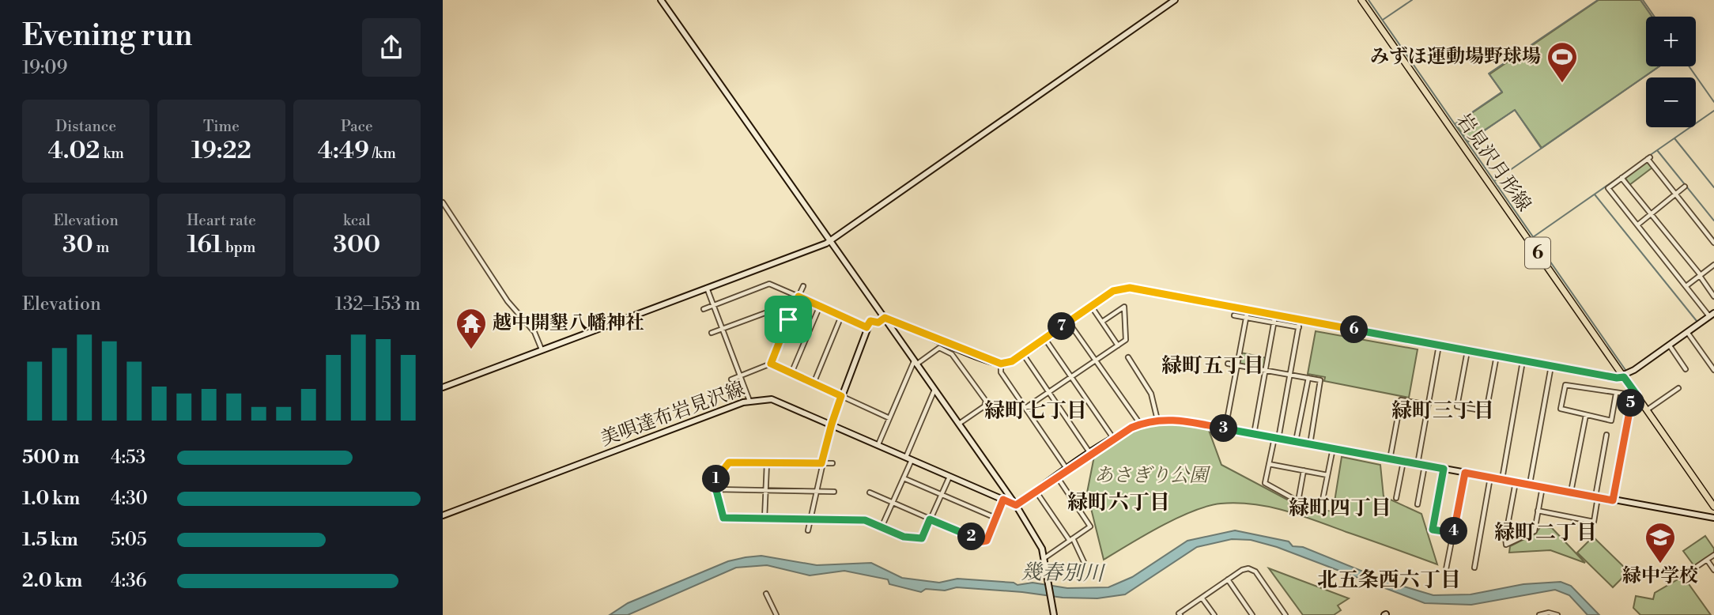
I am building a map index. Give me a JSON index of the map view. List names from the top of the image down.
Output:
{
  "streets": {
    "main road": ["岩見沢月形線", "6"],
    "street": ["美唄達布岩見沢線"]
  },
  "districts": [
    "緑町五丁目",
    "緑町七丁目",
    "緑町三丁目",
    "緑町六丁目",
    "緑町四丁目",
    "緑町二丁目",
    "北五条西六丁目"
  ],
  "water": ["幾春別川"],
  "parks": ["あさぎり公園"],
  "places": {
    "sports": ["みずほ運動場野球場"],
    "temple": ["越中開墾八幡神社"],
    "school or university": ["緑中学校"]
  },
  "page": {
    "heading": ["Evening run", "19:09"],
    "map_buttons": ["+", "−"],
    "stats": [
      ["Distance", "4.02 km"],
      ["Time", "19:22"],
      ["Pace", "4:49 /km"],
      ["Elevation", "30 m"],
      ["Heart rate", "161 bpm"],
      ["kcal", "300"]
    ],
    "chart": ["Elevation", "132–153 m"],
    "pins": [
      "7",
      "6",
      "5",
      "3",
      "1",
      "4",
      "2"
    ],
    "list": [
      {
        "name": "500 m",
        "note": "4:53"
      },
      {
        "name": "1.0 km",
        "note": "4:30"
      },
      {
        "name": "1.5 km",
        "note": "5:05"
      },
      {
        "name": "2.0 km",
        "note": "4:36"
      }
    ]
  }
}
